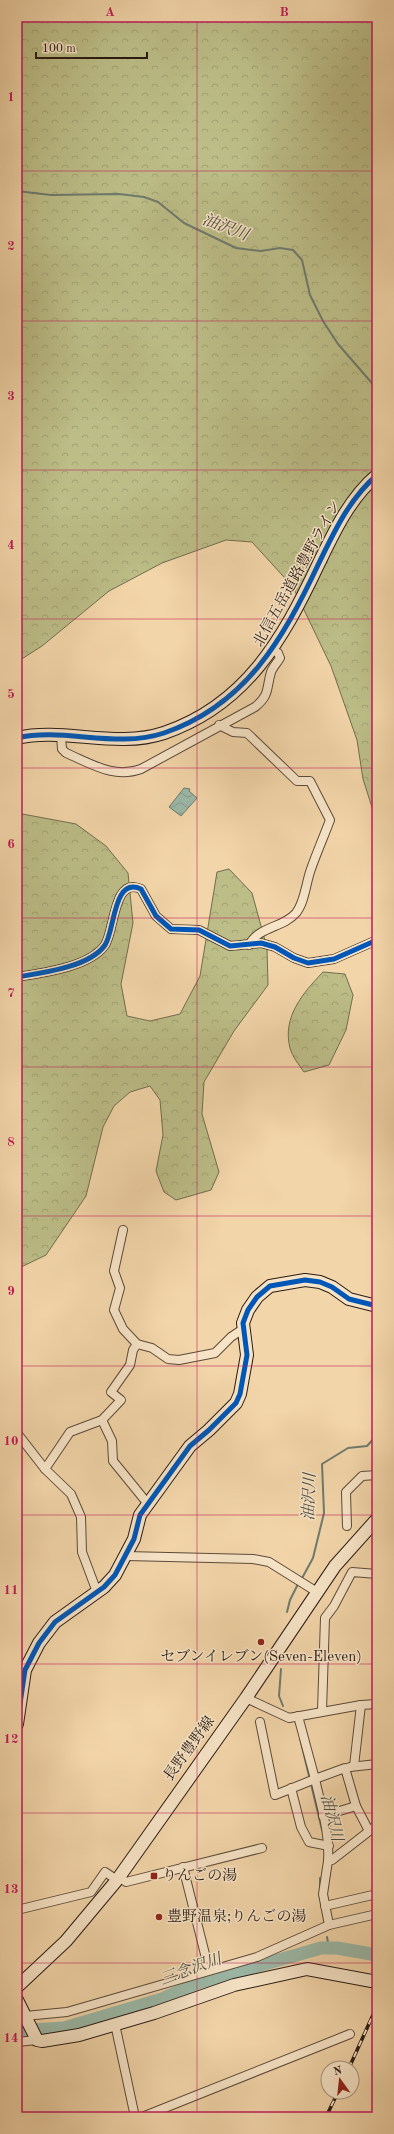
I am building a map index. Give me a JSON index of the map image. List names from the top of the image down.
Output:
{
  "streets": {
    "street": ["北信五岳道路豊野ライン", "長野豊野線"]
  },
  "water": ["油沢川", "三念沢川"],
  "places": {
    "other": ["セブンイレブン(Seven-Eleven)", "豊野温泉;りんごの湯"],
    "transit": ["りんごの湯"]
  },
  "scale_bar": "100 m",
  "north": "top",
  "grid": {
    "columns": ["A", "B"],
    "rows": [
      "1",
      "2",
      "3",
      "4",
      "5",
      "6",
      "7",
      "8",
      "9",
      "10",
      "11",
      "12",
      "13",
      "14"
    ]
  }
}
